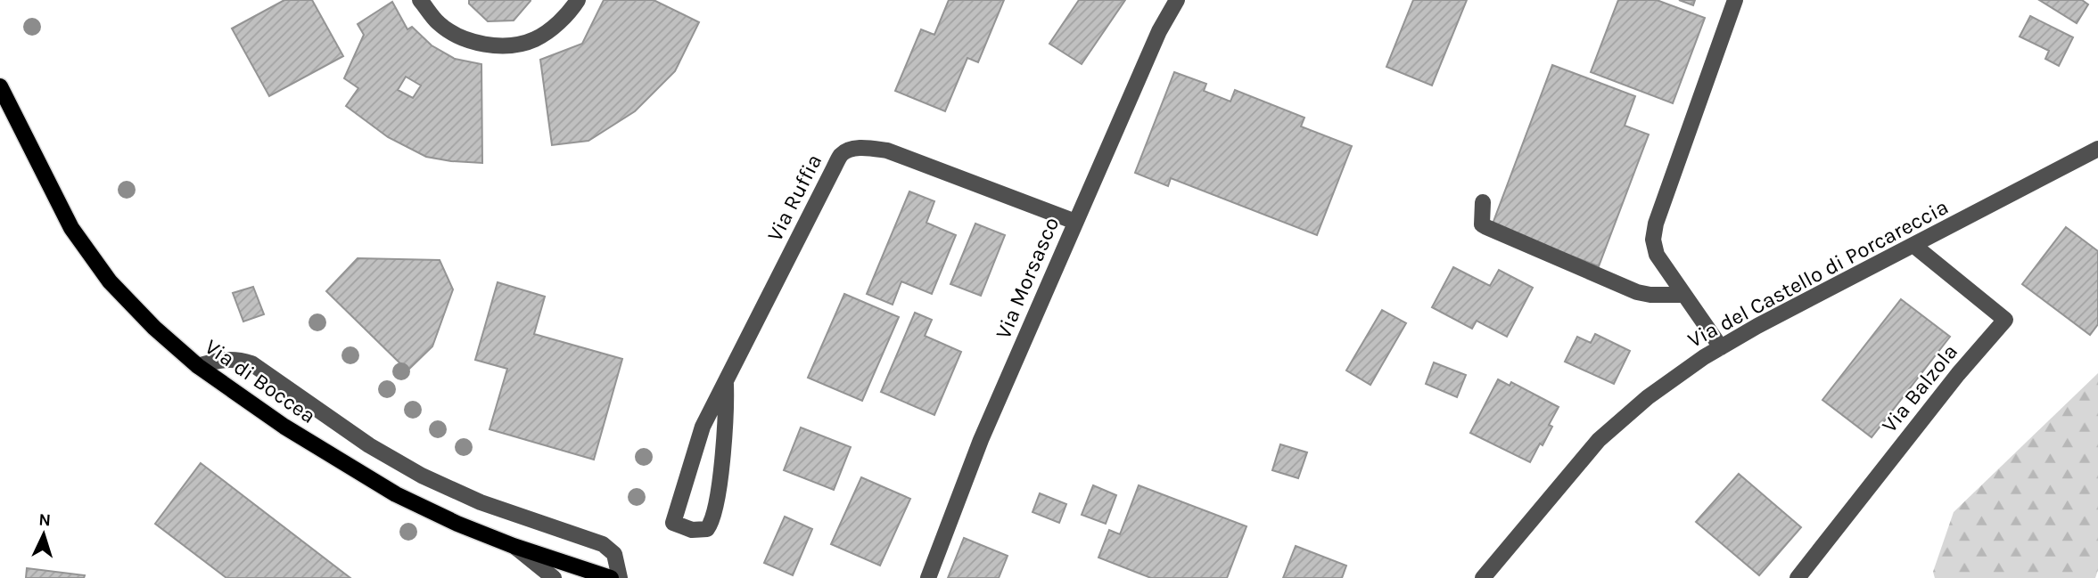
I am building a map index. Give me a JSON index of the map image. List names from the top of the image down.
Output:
{
  "streets": {
    "main road": ["Via di Boccea"],
    "street": [
      "Via Ruffia",
      "Via del Castello di Porcareccia",
      "Via Morsasco",
      "Via Balzola"
    ]
  },
  "crossings": [
    ["Via Ruffia", "Via Morsasco"],
    ["Via del Castello di Porcareccia", "Via Balzola"]
  ],
  "north": "top"
}
